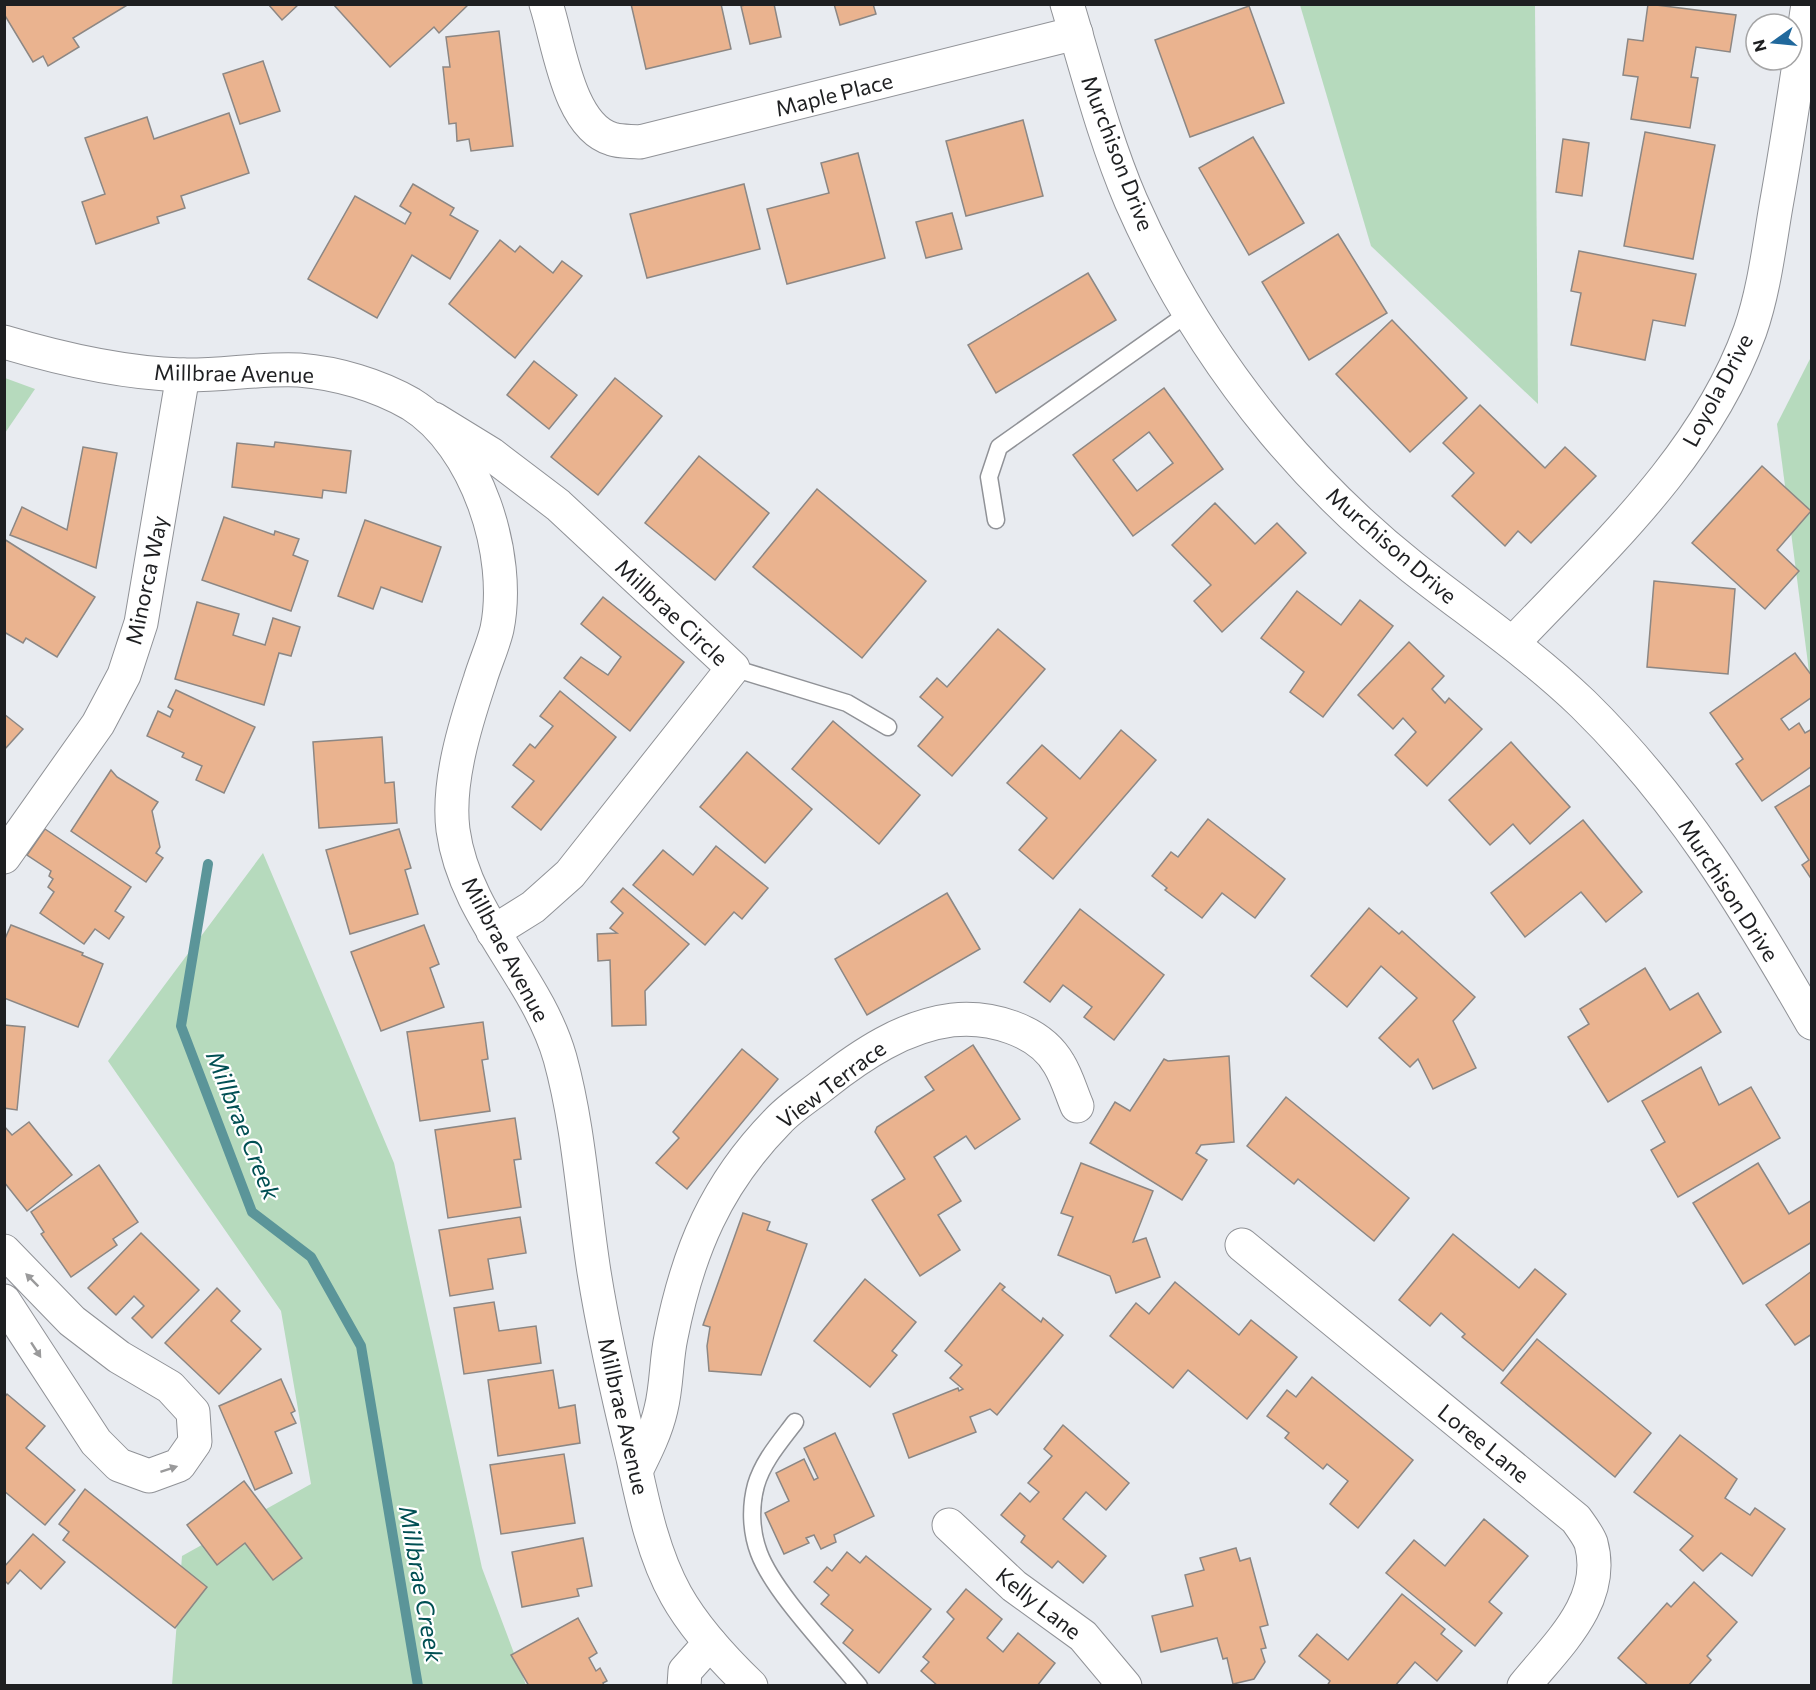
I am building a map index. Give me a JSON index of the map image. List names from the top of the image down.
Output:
{
  "streets": {
    "street": [
      "Maple Place",
      "Murchison Drive",
      "Millbrae Avenue",
      "Loyola Drive",
      "Minorca Way",
      "Millbrae Circle",
      "View Terrace",
      "Loree Lane",
      "Kelly Lane"
    ]
  },
  "crossings": [
    ["Maple Place", "Murchison Drive"],
    ["Murchison Drive", "Loyola Drive"],
    ["Millbrae Avenue", "Minorca Way"],
    ["Millbrae Avenue", "Millbrae Circle"],
    ["Millbrae Avenue", "View Terrace"]
  ],
  "water": ["Millbrae Creek"],
  "north": "left"
}
